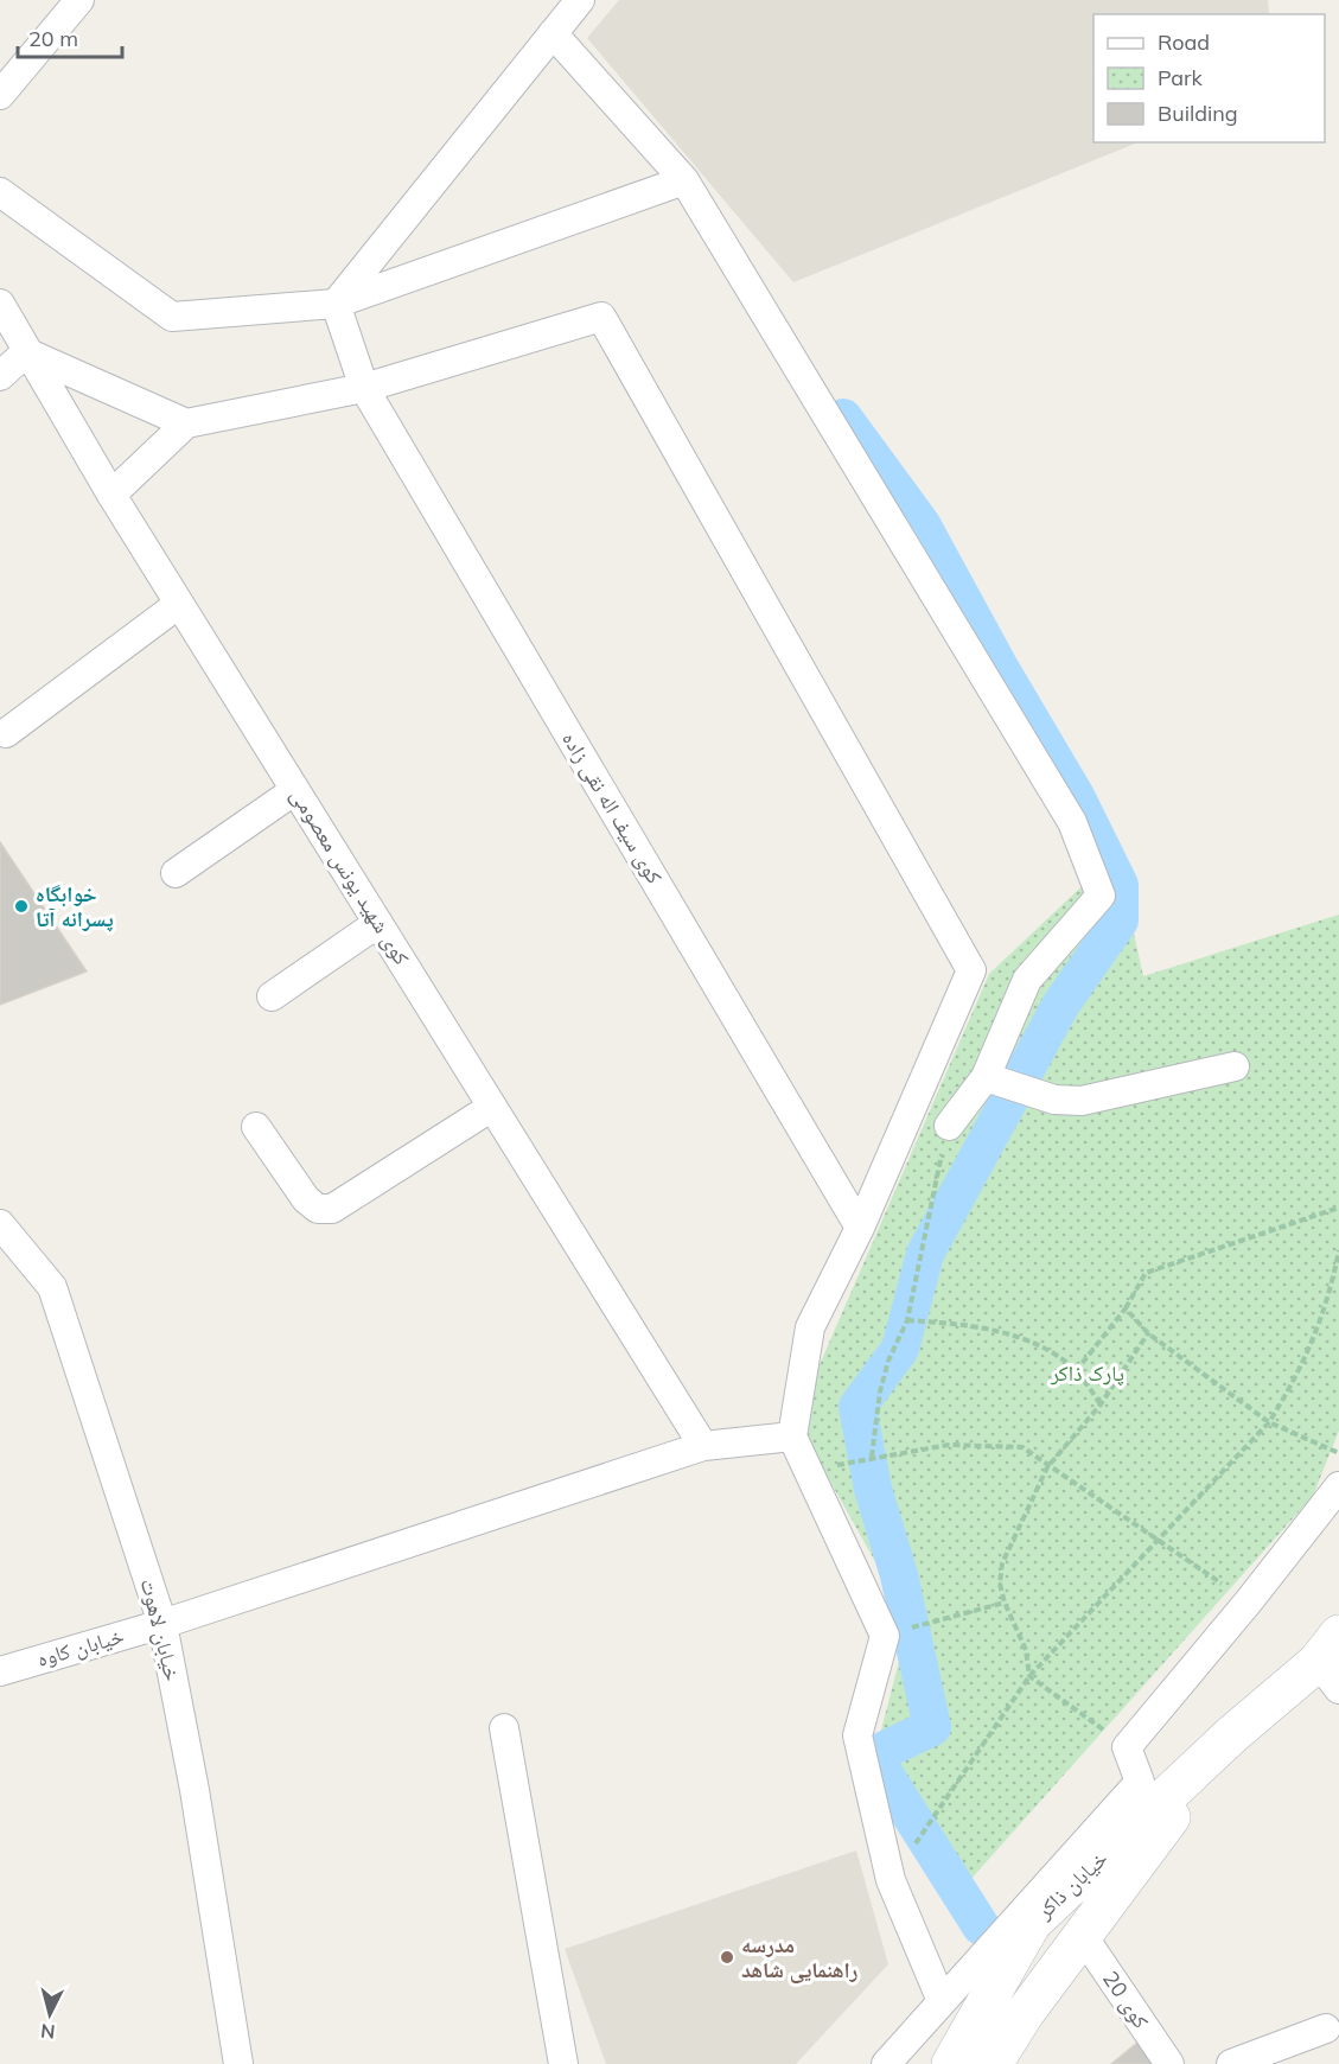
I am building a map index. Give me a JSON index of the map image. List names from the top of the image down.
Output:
{
  "streets": {
    "street": [
      "کوی سیف اله نقی زاده",
      "کوی شهید یونس معصومی",
      "خیابان لاهوت",
      "خیابان کاوه",
      "خیابان ذاکر",
      "کوی 20"
    ]
  },
  "crossings": [
    ["کوی شهید یونس معصومی", "خیابان کاوه"],
    ["خیابان لاهوت", "خیابان کاوه"],
    ["خیابان ذاکر", "کوی 20"]
  ],
  "parks": ["پارک ذاکر"],
  "places": ["خوابگاه پسرانه آتا", "مدرسه راهنمایی شاهد"],
  "legend": ["Road", "Park", "Building"],
  "scale_bar": "20 m",
  "north": "bottom"
}
